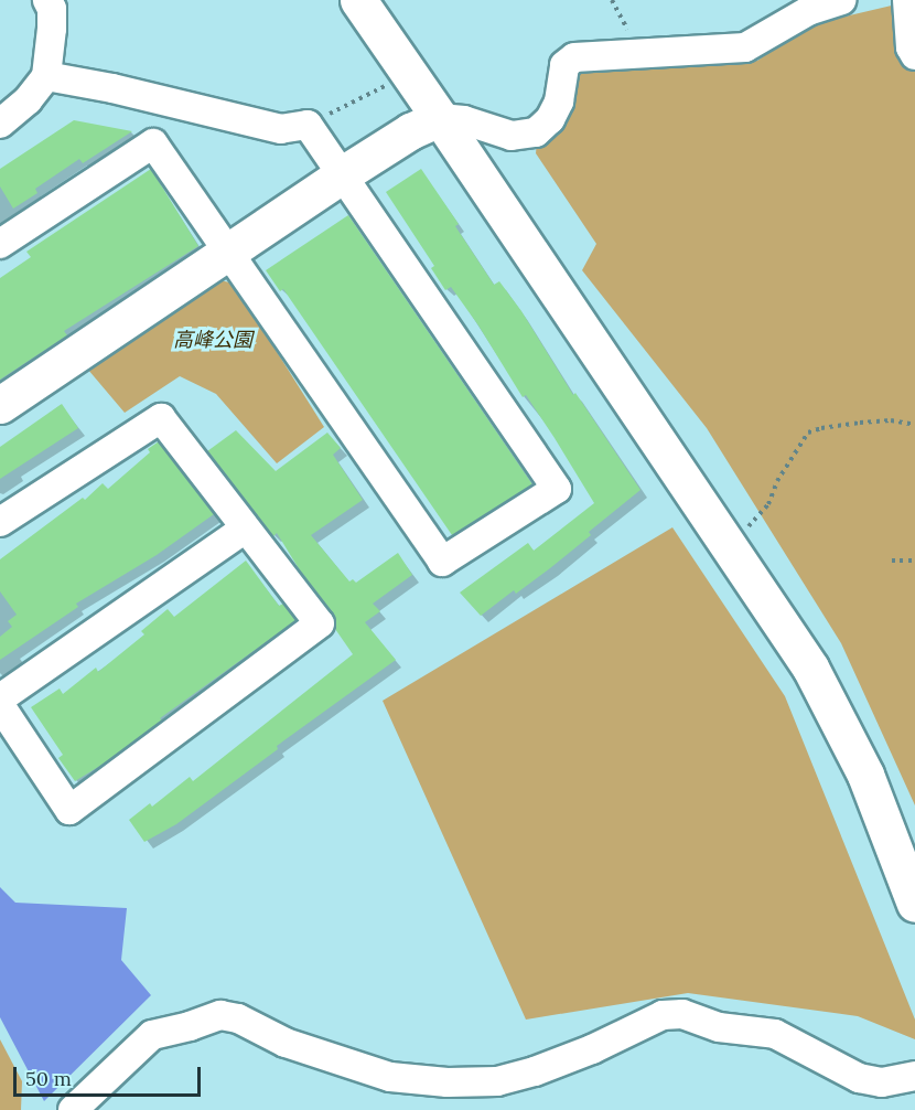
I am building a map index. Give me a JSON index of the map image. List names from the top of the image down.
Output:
{
  "parks": ["高峰公園"],
  "scale_bar": "50 m"
}
